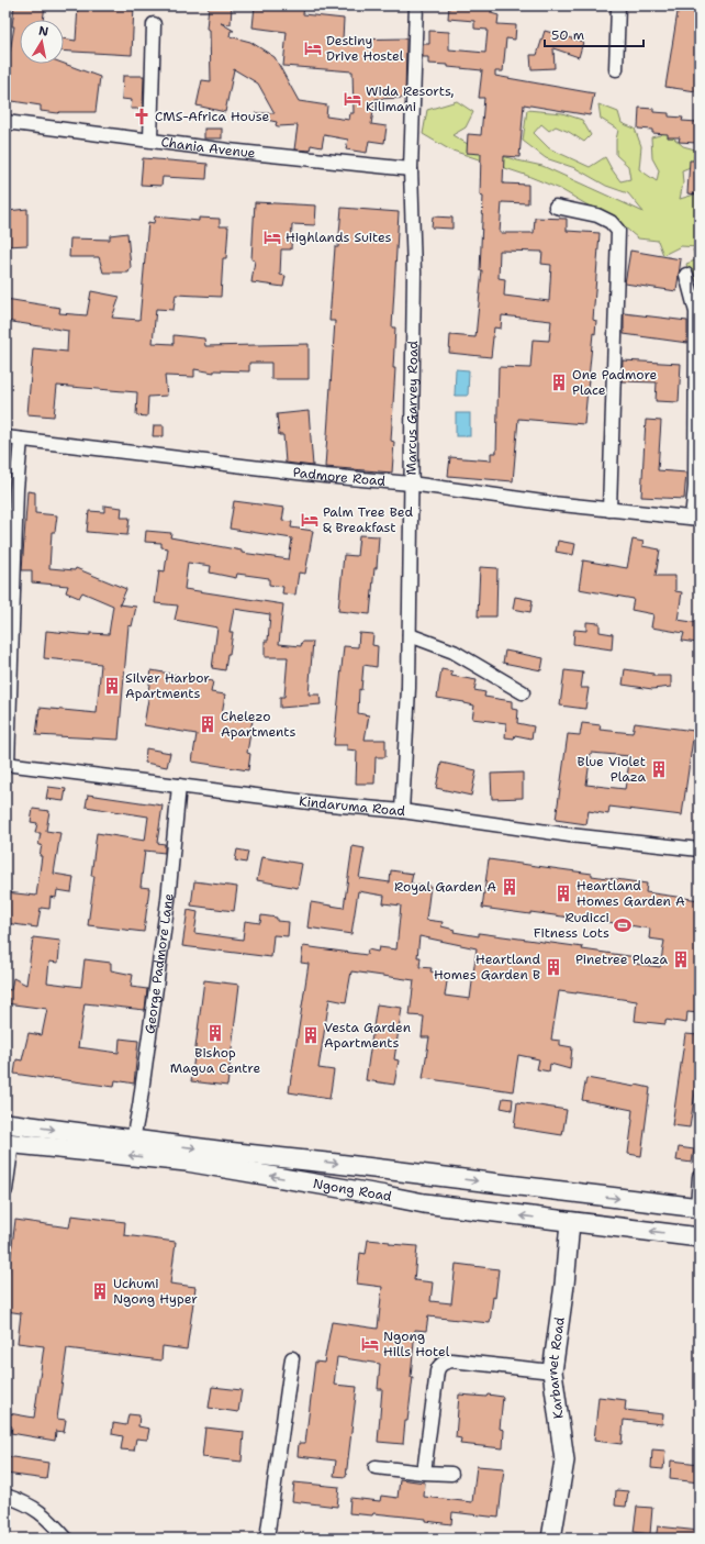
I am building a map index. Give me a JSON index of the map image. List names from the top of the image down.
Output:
{
  "streets": {
    "main road": ["Ngong Road", "Karbarnet Road"],
    "street": [
      "Chania Avenue",
      "Marcus Garvey Road",
      "Padmore Road",
      "Kindaruma Road",
      "George Padmore Lane"
    ]
  },
  "crossings": [
    ["Chania Avenue", "Marcus Garvey Road"],
    ["Marcus Garvey Road", "Padmore Road"],
    ["Marcus Garvey Road", "Kindaruma Road"],
    ["Kindaruma Road", "George Padmore Lane"],
    ["George Padmore Lane", "Ngong Road"],
    ["Ngong Road", "Karbarnet Road"]
  ],
  "places": {
    "hotel": [
      "Destiny Drive Hostel",
      "Wida Resorts, Kilimani",
      "Highlands Suites",
      "Palm Tree Bed & Breakfast",
      "Ngong Hills Hotel"
    ],
    "church": ["CMS-Africa House"],
    "building": [
      "One Padmore Place",
      "Silver Harbor Apartments",
      "Chelezo Apartments",
      "Blue Violet Plaza",
      "Royal Garden A",
      "Heartland Homes Garden A",
      "Pinetree Plaza",
      "Heartland Homes Garden B",
      "Bishop Magua Centre",
      "Vesta Garden Apartments",
      "Uchumi Ngong Hyper"
    ],
    "sports": ["Rudicci Fitness Lots"]
  },
  "scale_bar": "50 m",
  "north": "top"
}
